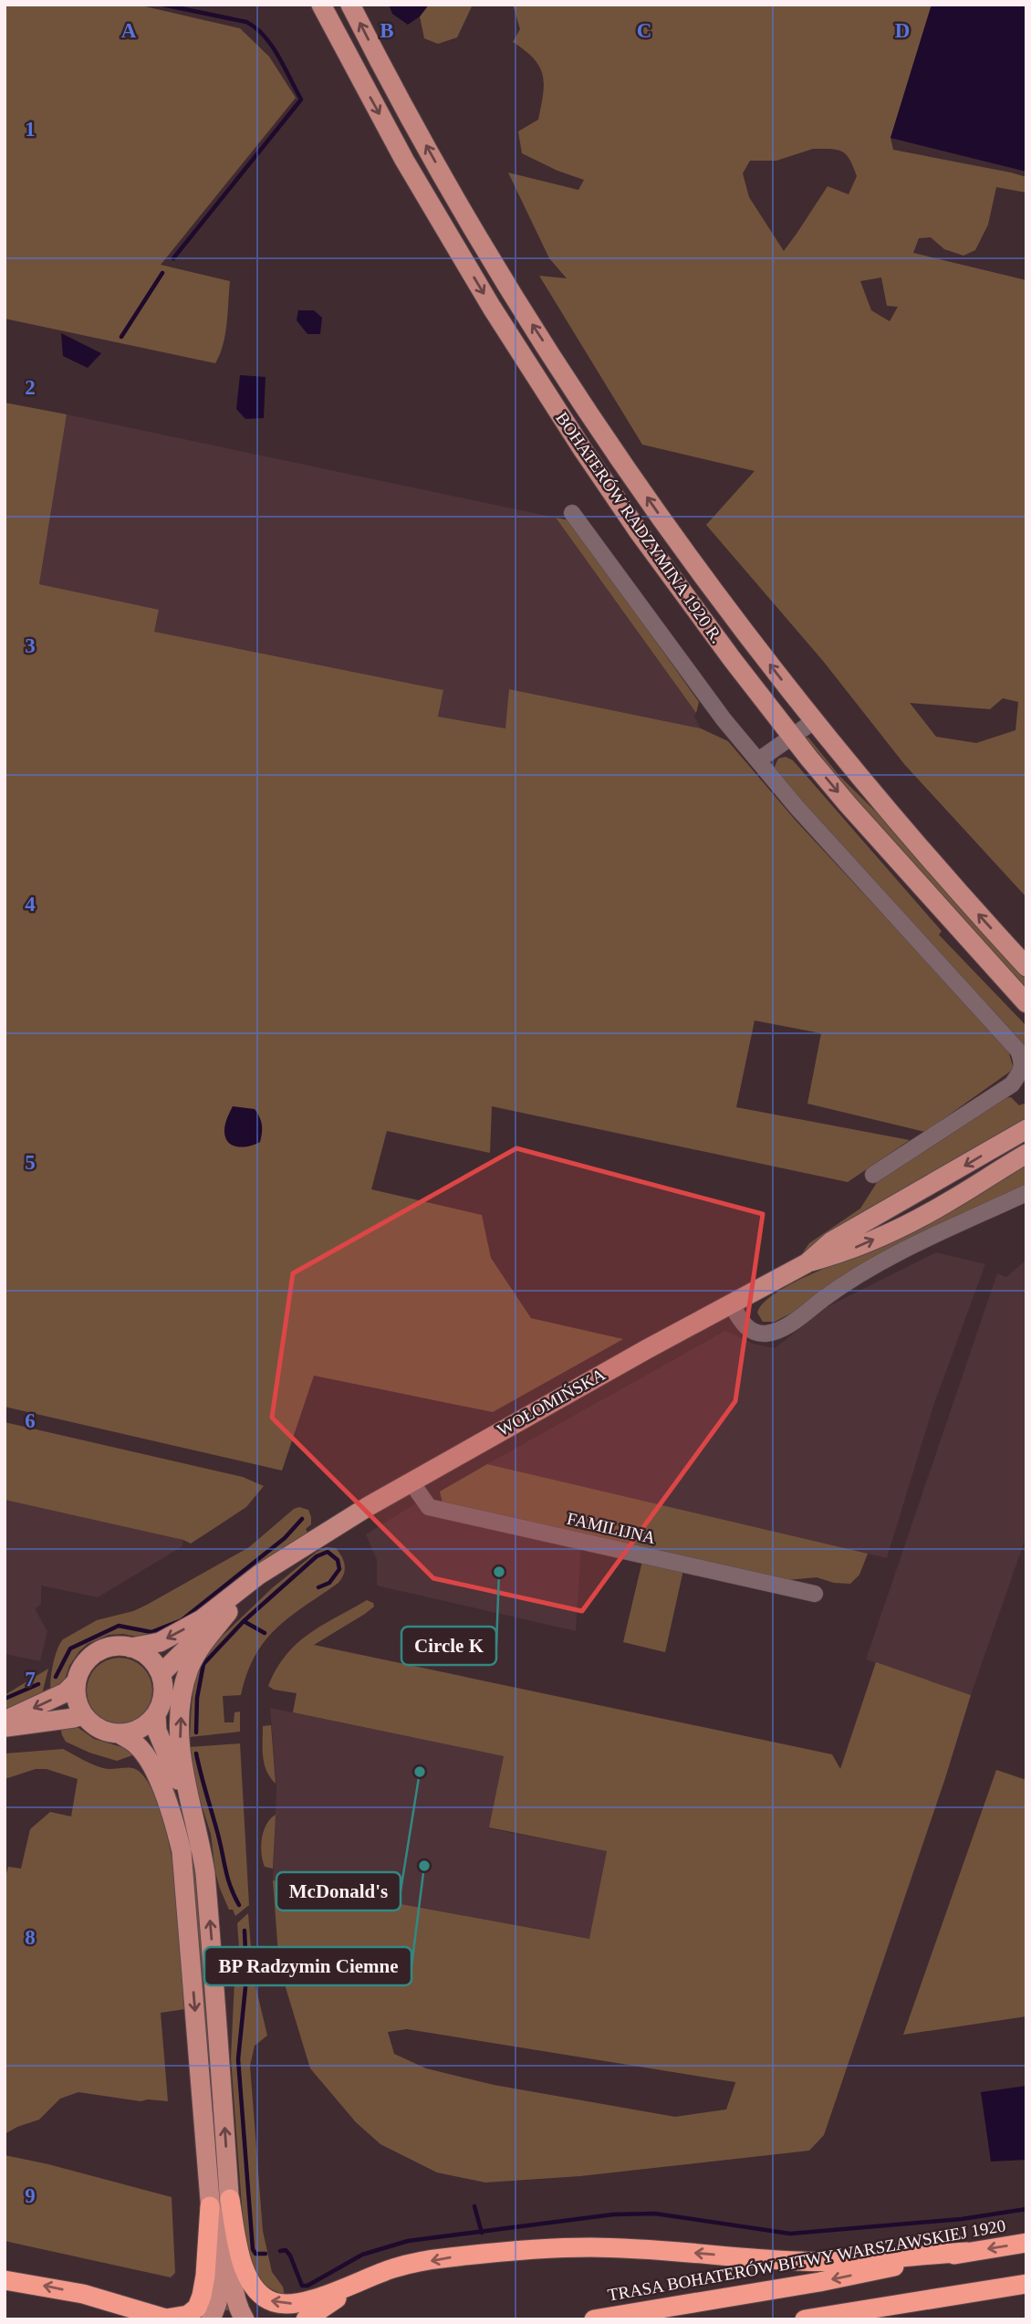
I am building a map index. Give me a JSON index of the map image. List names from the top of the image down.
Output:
{
  "streets": {
    "highway": ["TRASA BOHATERÓW BITWY WARSZAWSKIEJ 1920"],
    "main road": ["BOHATERÓW RADZYMINA 1920 R.", "WOŁOMIŃSKA"],
    "street": ["FAMILIJNA"]
  },
  "crossings": [
    ["WOŁOMIŃSKA", "FAMILIJNA"]
  ],
  "places": ["Circle K", "McDonald's", "BP Radzymin Ciemne"],
  "grid": {
    "columns": [
      "A",
      "B",
      "C",
      "D"
    ],
    "rows": [
      "1",
      "2",
      "3",
      "4",
      "5",
      "6",
      "7",
      "8",
      "9"
    ]
  }
}
